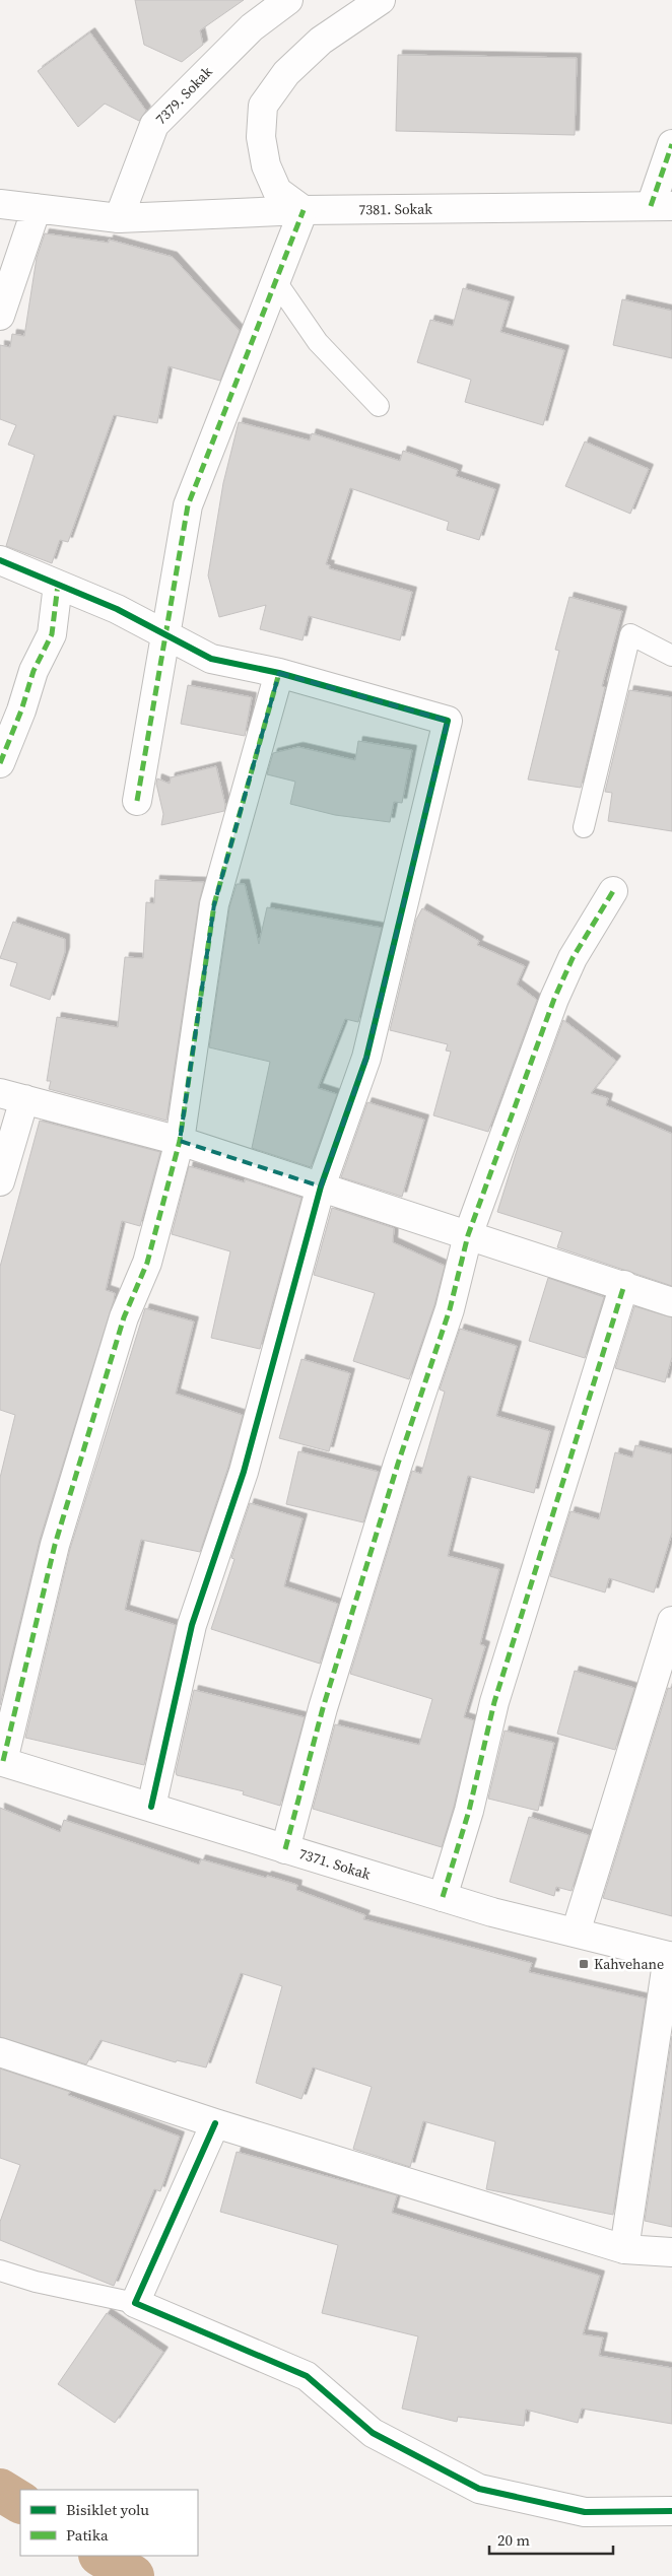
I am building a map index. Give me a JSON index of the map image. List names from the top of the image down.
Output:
{
  "streets": {
    "street": ["7379. Sokak", "7381. Sokak", "7371. Sokak"]
  },
  "crossings": [
    ["7379. Sokak", "7381. Sokak"]
  ],
  "places": {
    "transit": ["Kahvehane"]
  },
  "legend": ["Bisiklet yolu", "Patika"],
  "scale_bar": "20 m"
}
